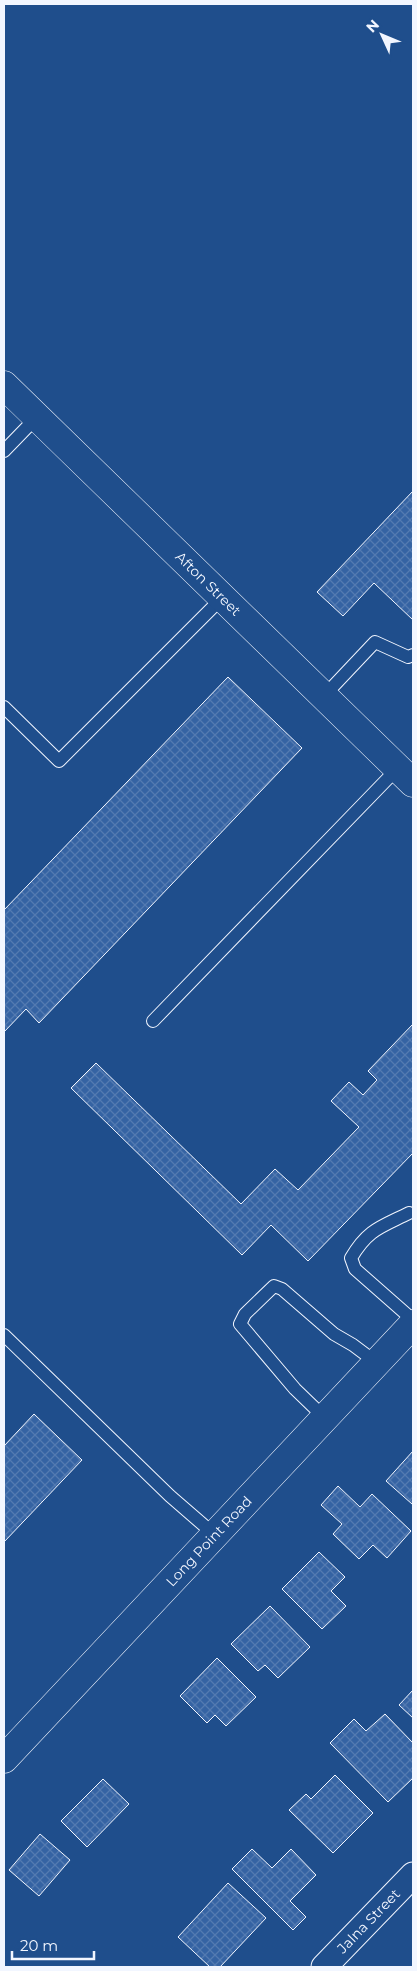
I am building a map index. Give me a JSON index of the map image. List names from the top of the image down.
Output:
{
  "streets": {
    "main road": ["Afton Street", "Long Point Road"],
    "street": ["Jalna Street"]
  },
  "scale_bar": "20 m",
  "north": "top left"
}
